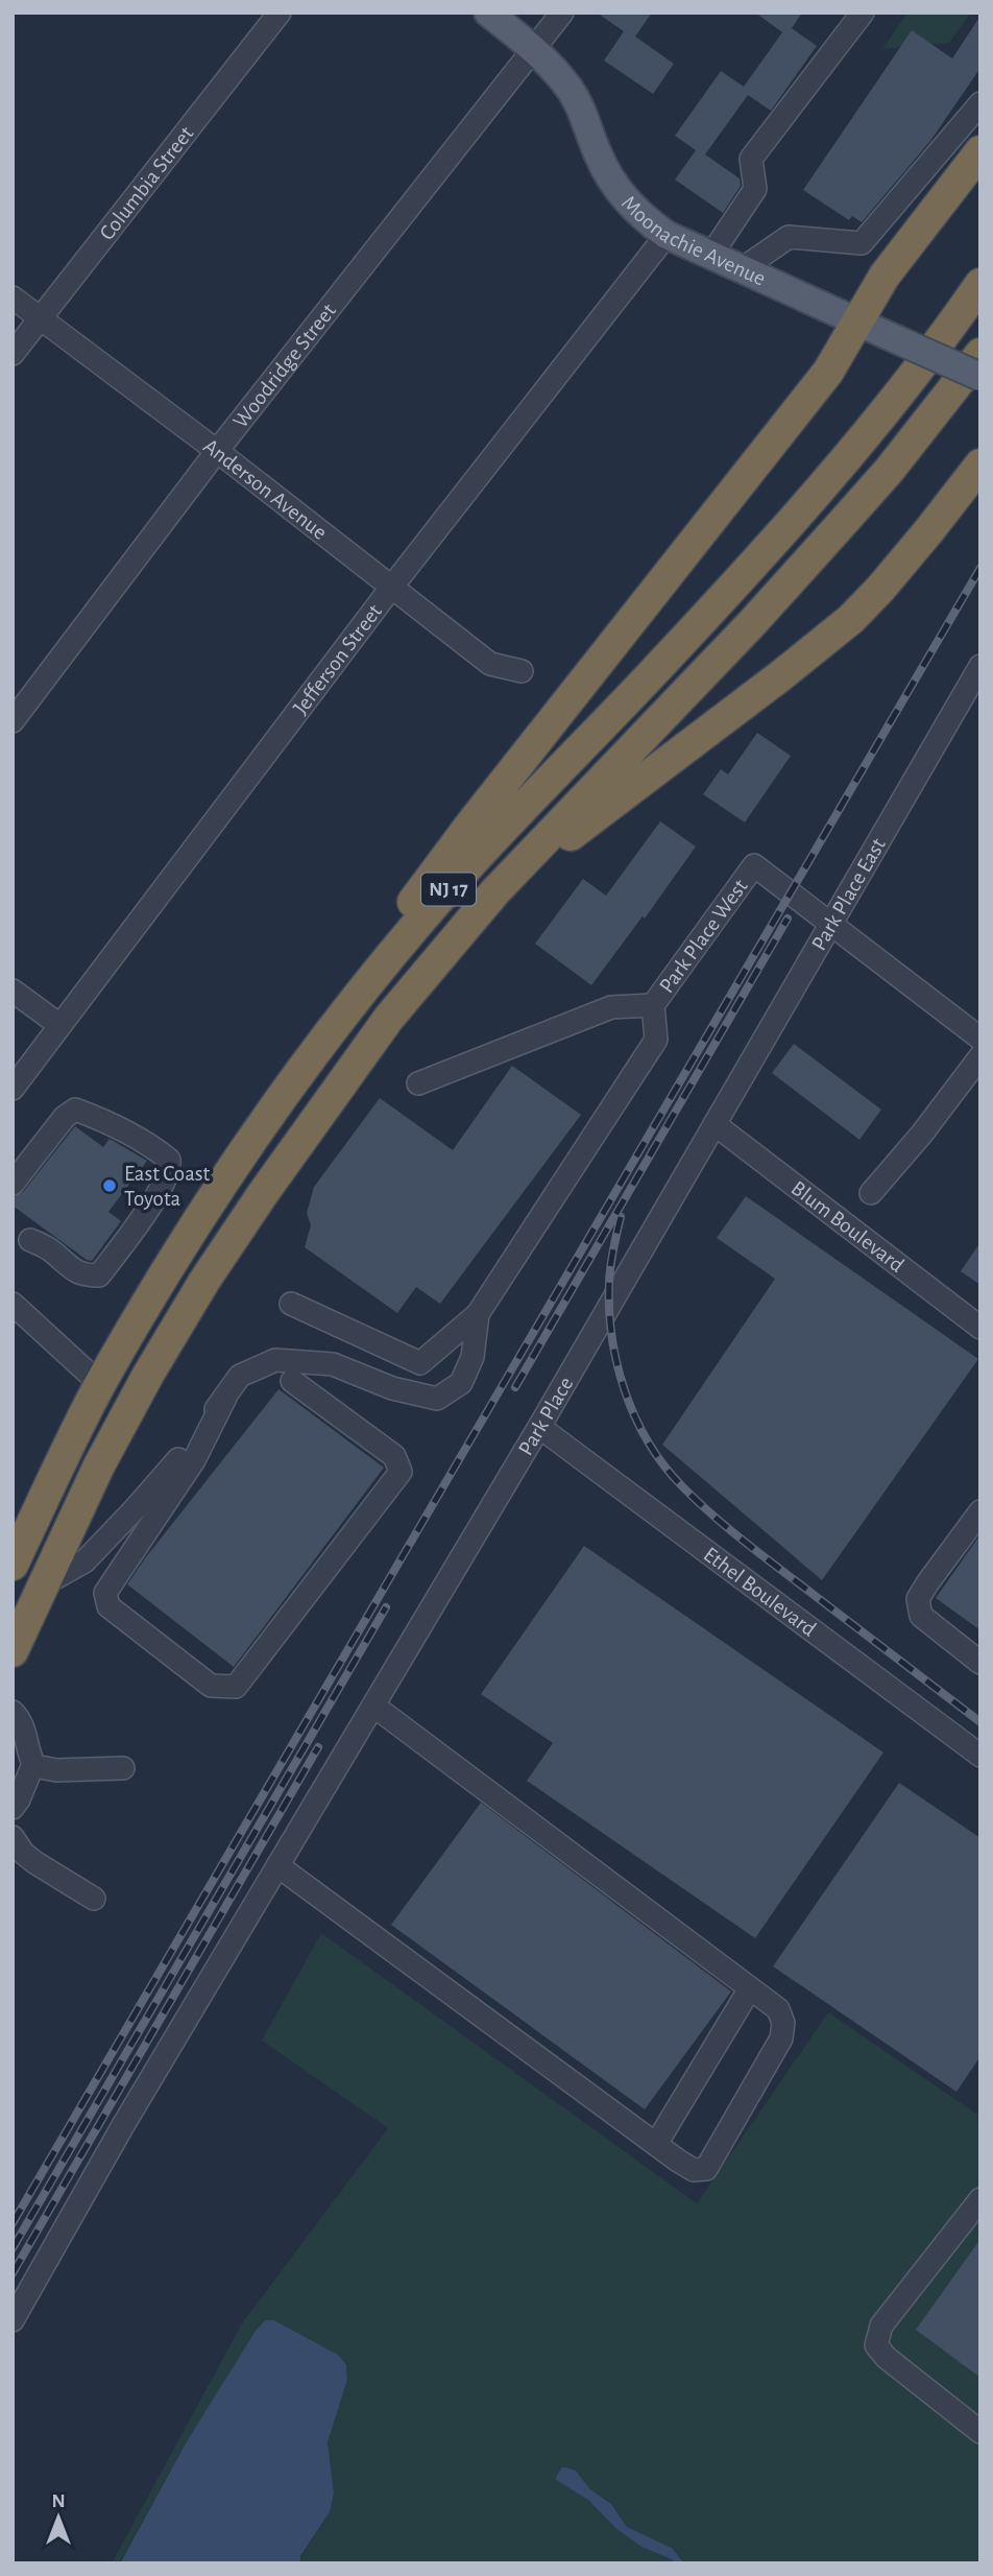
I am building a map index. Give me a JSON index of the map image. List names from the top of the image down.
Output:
{
  "streets": {
    "highway": ["NJ 17"],
    "main road": ["Moonachie Avenue"],
    "street": [
      "Columbia Street",
      "Woodridge Street",
      "Anderson Avenue",
      "Jefferson Street",
      "Park Place East",
      "Park Place West",
      "Blum Boulevard",
      "Park Place",
      "Ethel Boulevard"
    ]
  },
  "crossings": [
    ["Columbia Street", "Anderson Avenue"],
    ["Moonachie Avenue", "Woodridge Street"],
    ["Moonachie Avenue", "Jefferson Street"],
    ["Woodridge Street", "Anderson Avenue"],
    ["Anderson Avenue", "Jefferson Street"],
    ["Park Place East", "Park Place West"],
    ["Park Place East", "Blum Boulevard"],
    ["Park Place East", "Park Place"],
    ["Blum Boulevard", "Park Place"],
    ["Park Place", "Ethel Boulevard"]
  ],
  "places": ["East Coast Toyota"],
  "north": "top"
}
